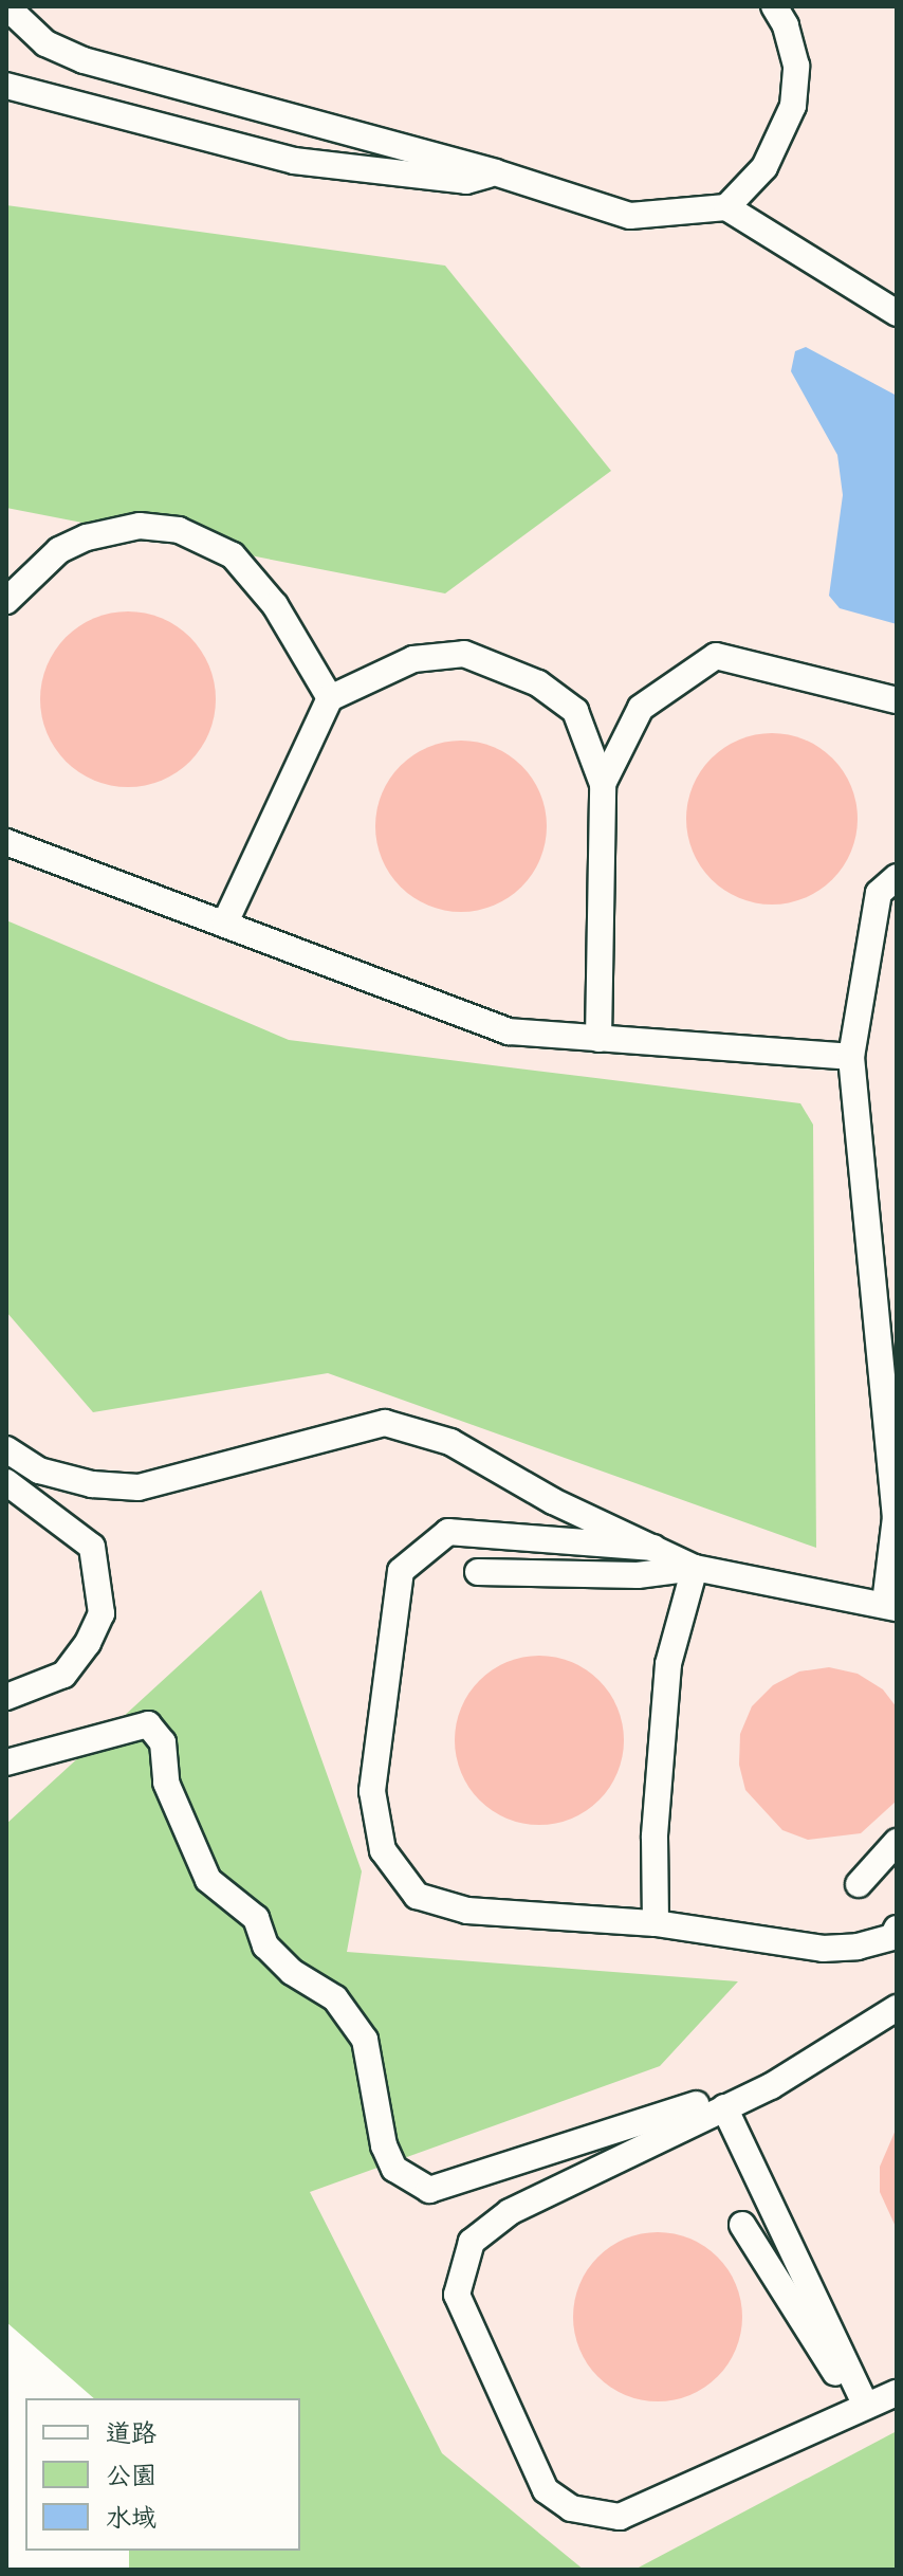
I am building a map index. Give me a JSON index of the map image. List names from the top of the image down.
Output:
{
  "legend": ["道路", "公園", "水域"]
}
